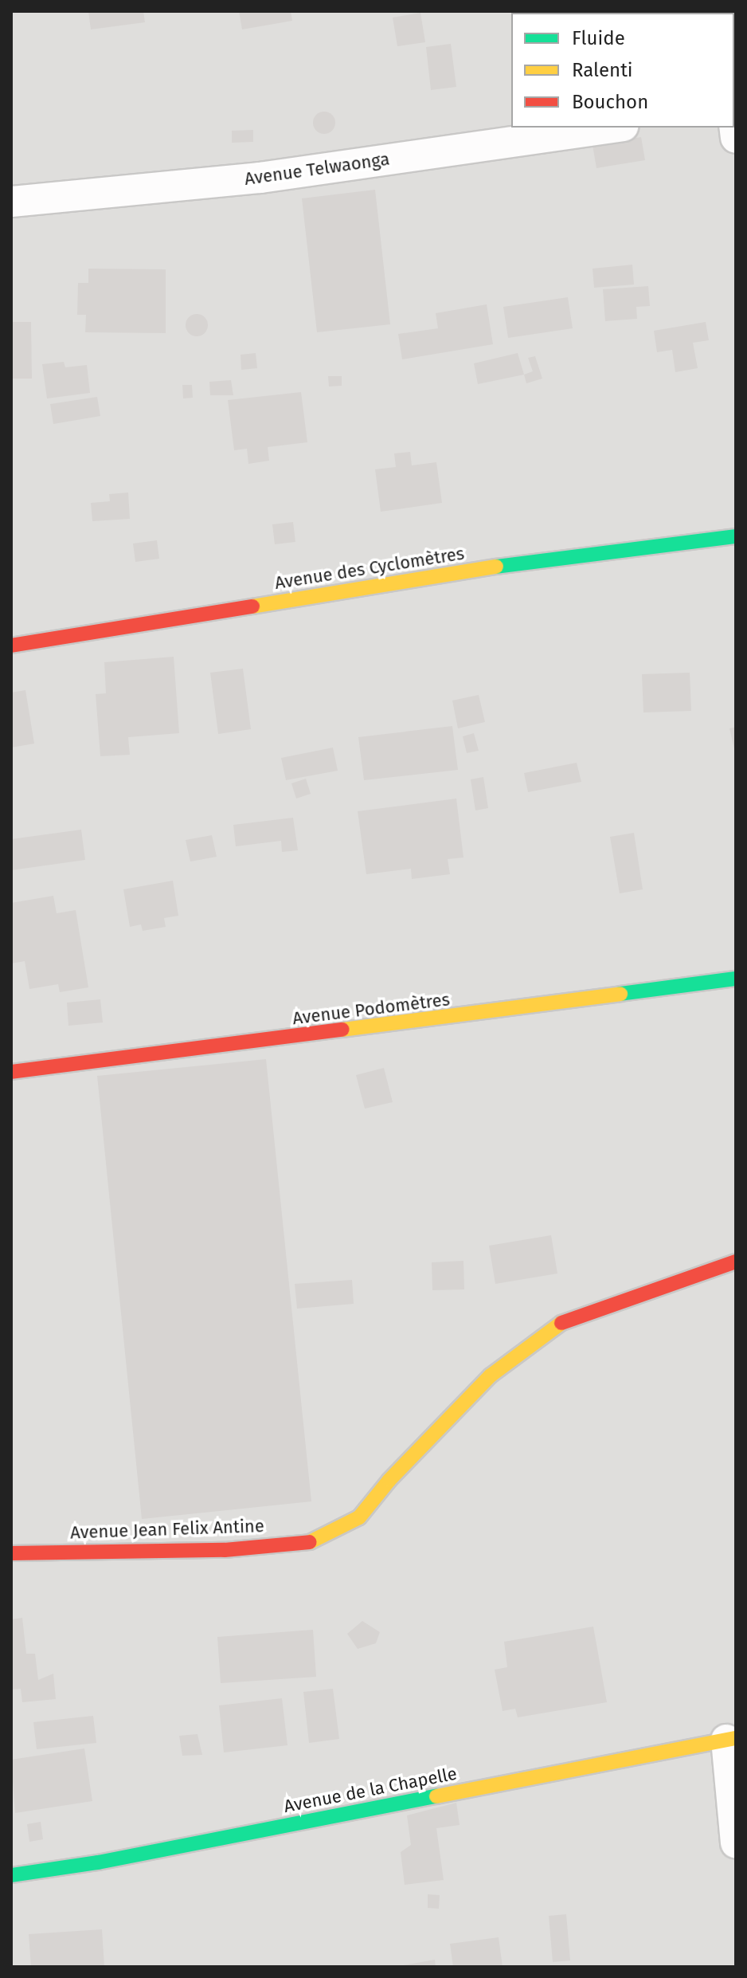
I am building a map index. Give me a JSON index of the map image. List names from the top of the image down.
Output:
{
  "streets": {
    "street": [
      "Avenue Telwaonga",
      "Avenue des Cyclomètres",
      "Avenue Podomètres",
      "Avenue Jean Felix Antine",
      "Avenue de la Chapelle"
    ]
  },
  "legend": ["Fluide", "Ralenti", "Bouchon"]
}
